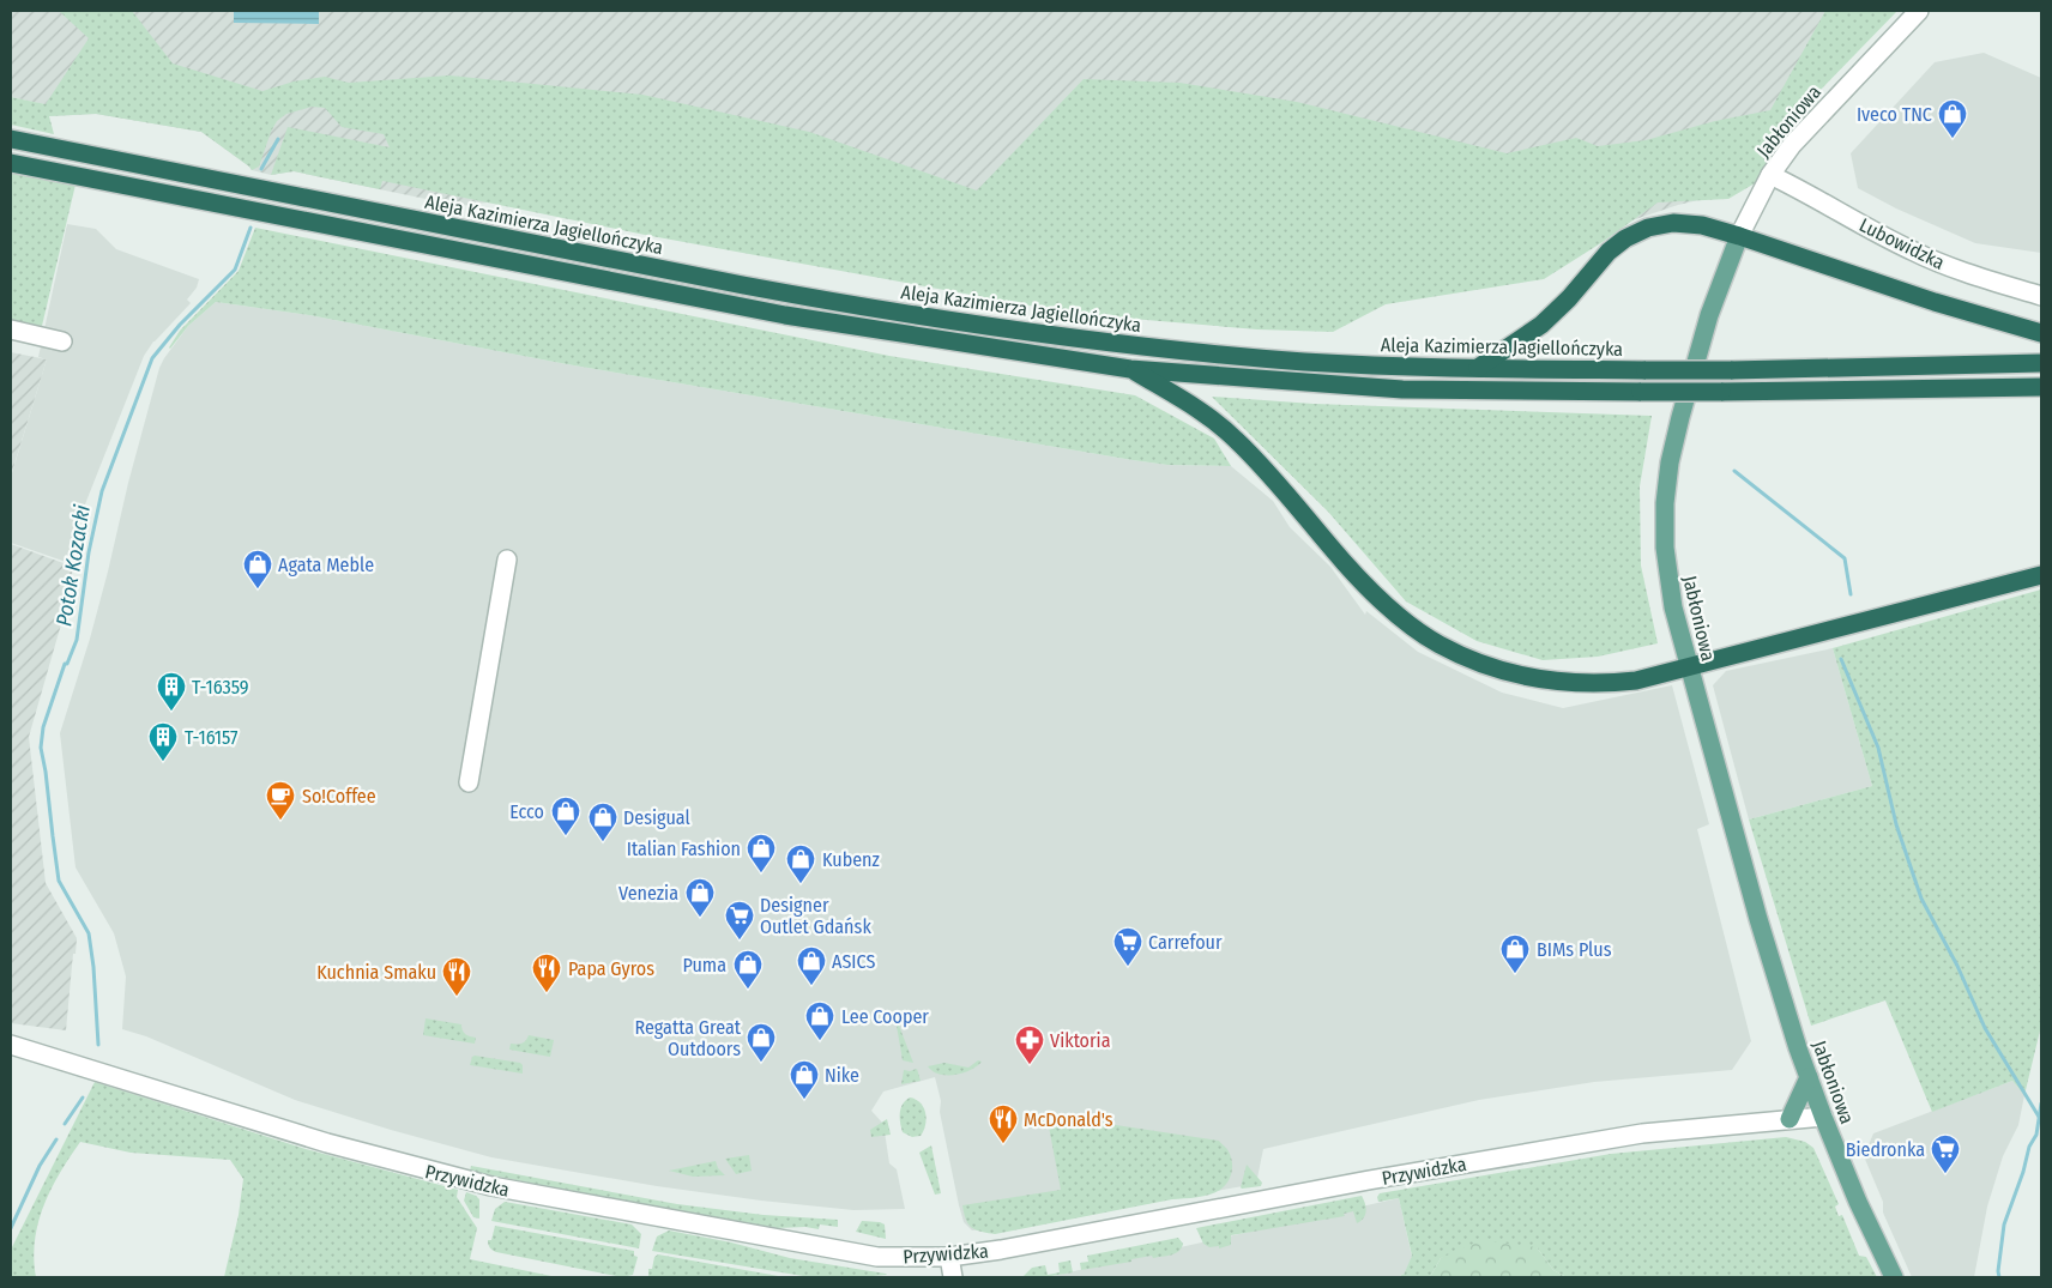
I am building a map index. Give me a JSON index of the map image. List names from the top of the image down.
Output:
{
  "streets": {
    "highway": ["Aleja Kazimierza Jagiellończyka"],
    "main road": ["Jabłoniowa"],
    "street": ["Lubowidzka", "Przywidzka"]
  },
  "crossings": [
    ["Jabłoniowa", "Lubowidzka"],
    ["Jabłoniowa", "Przywidzka"]
  ],
  "water": ["Potok Kozacki"],
  "places": {
    "shop": [
      "Iveco TNC",
      "Agata Meble",
      "Ecco",
      "Desigual",
      "Italian Fashion",
      "Kubenz",
      "Venezia",
      "BIMs Plus",
      "ASICS",
      "Puma",
      "Lee Cooper",
      "Regatta Great Outdoors",
      "Nike"
    ],
    "building": ["T-16359", "T-16157"],
    "cafe": ["So!Coffee"],
    "supermarket": ["Designer Outlet Gdańsk", "Carrefour", "Biedronka"],
    "restaurant": ["Papa Gyros", "Kuchnia Smaku", "McDonald's"],
    "pharmacy": ["Viktoria"]
  }
}
